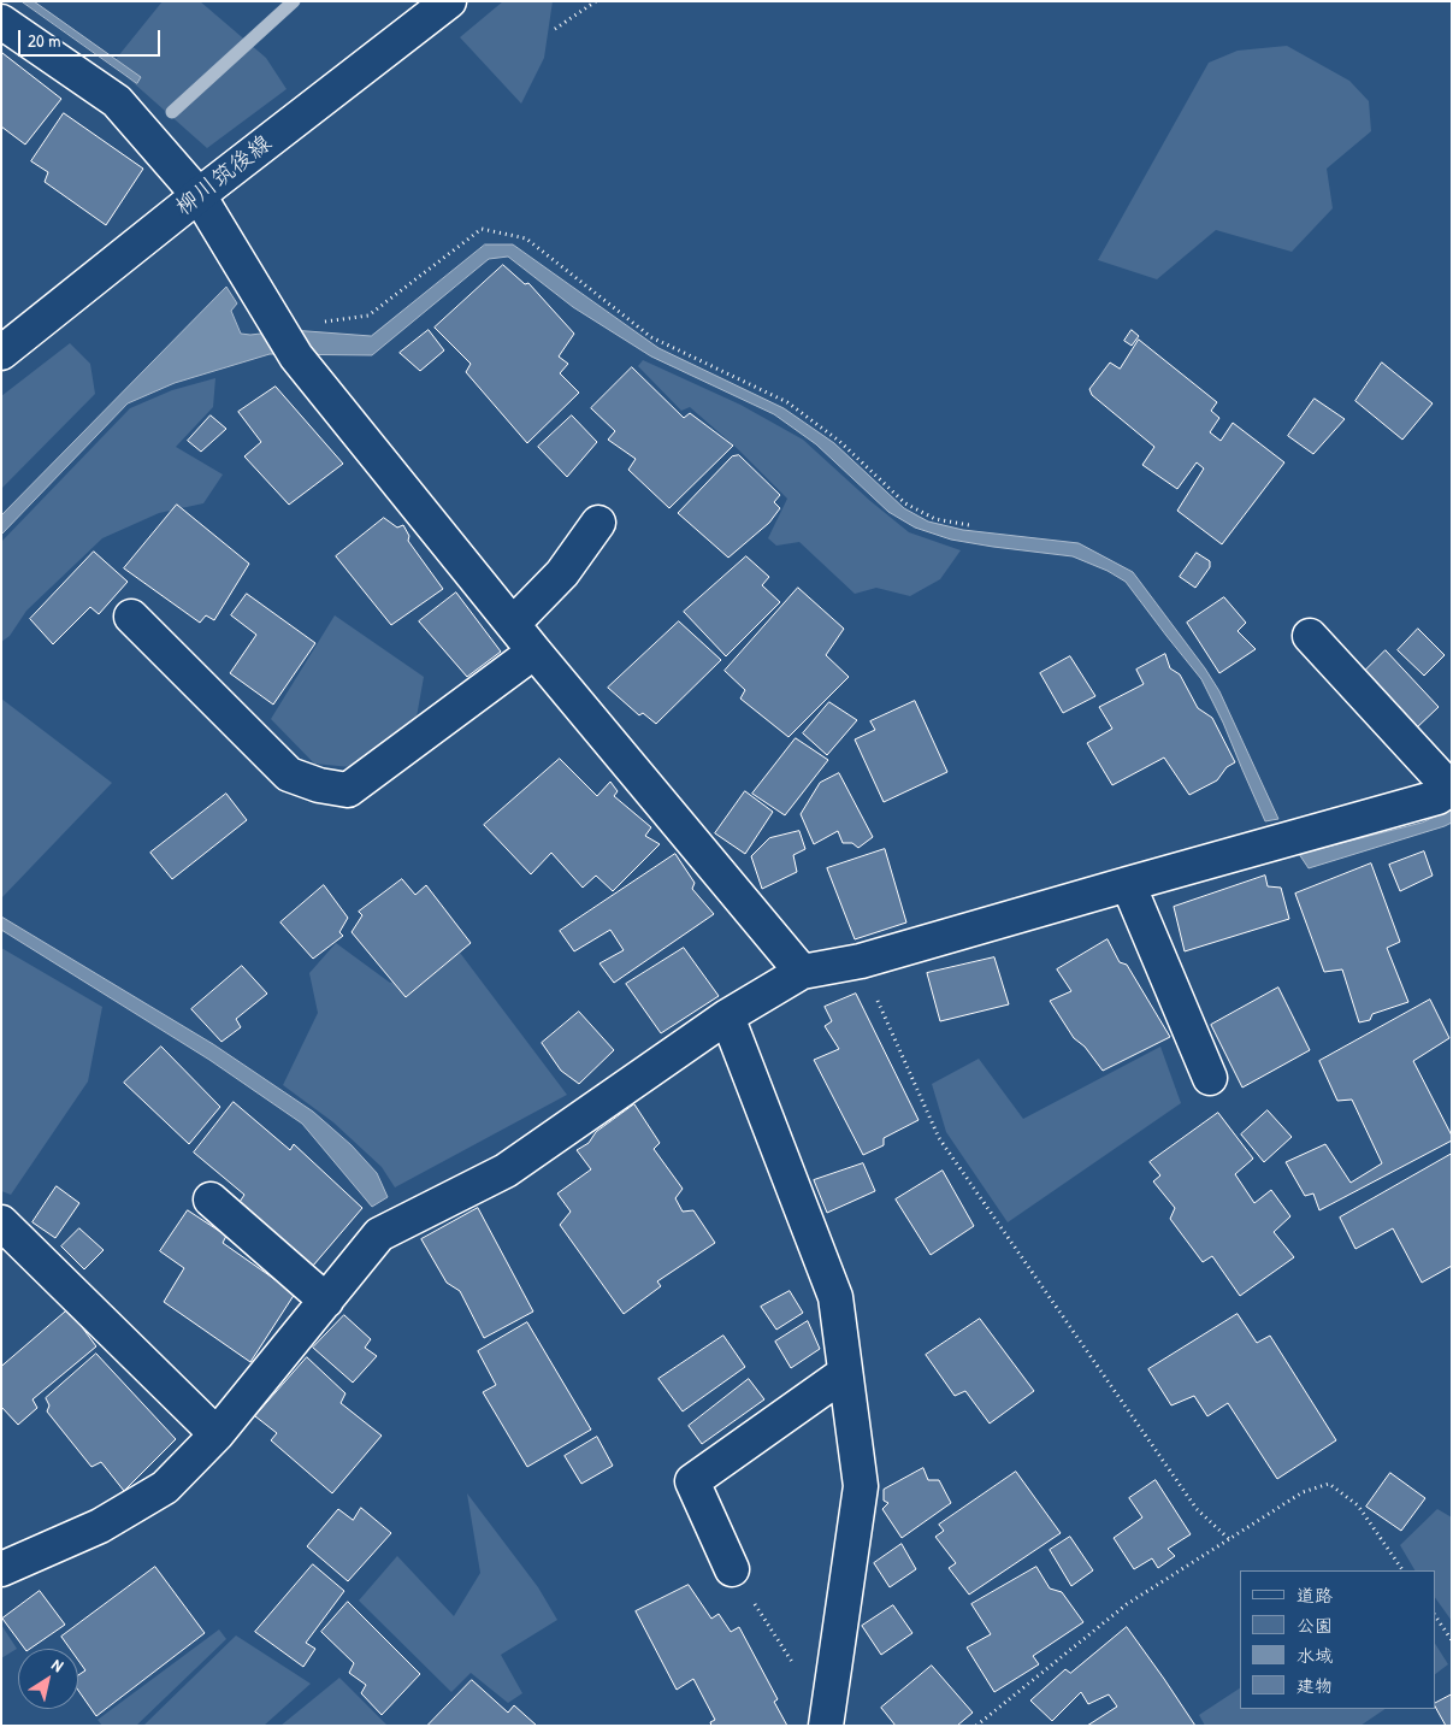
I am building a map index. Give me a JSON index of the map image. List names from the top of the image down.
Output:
{
  "streets": {
    "street": ["柳川筑後線"]
  },
  "legend": [
    "道路",
    "公園",
    "水域",
    "建物"
  ],
  "scale_bar": "20 m",
  "north": "top right"
}
